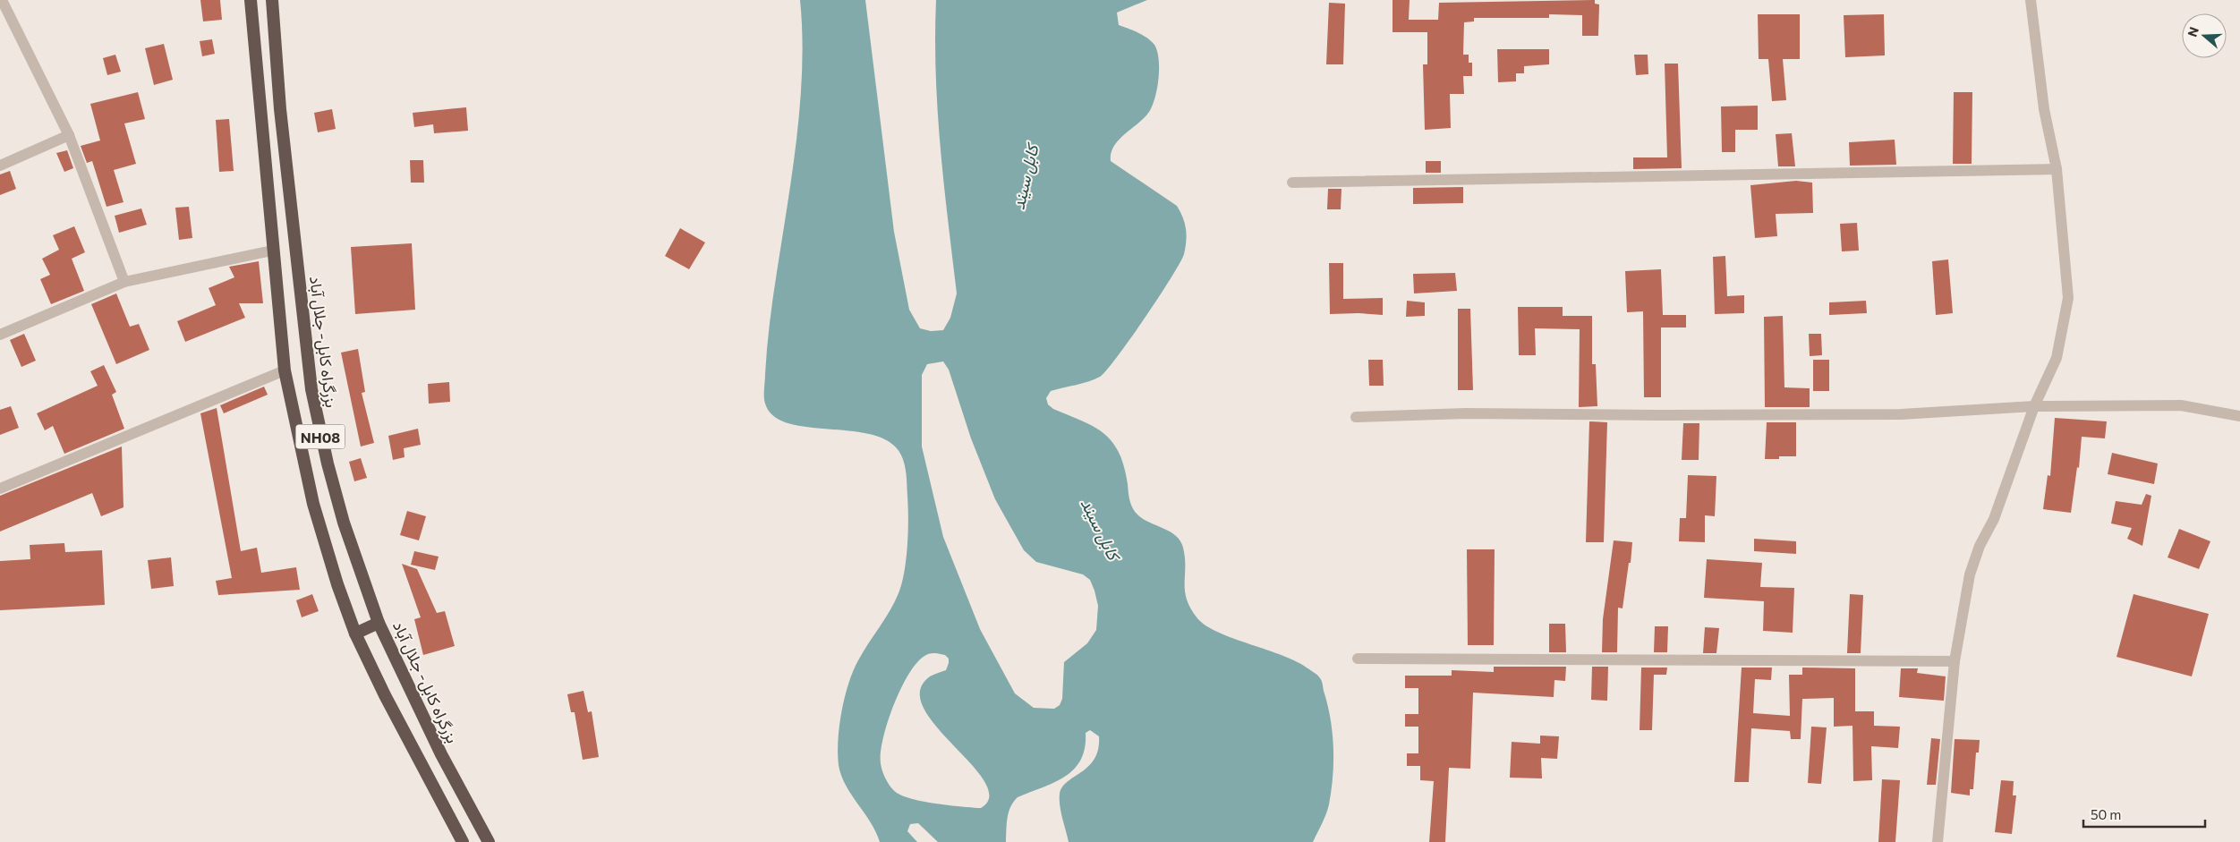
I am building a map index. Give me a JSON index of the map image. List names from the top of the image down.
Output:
{
  "streets": {
    "highway": ["بزرگراه کابل- جلال آباد", "NH08"]
  },
  "water": ["کابل سيند"],
  "scale_bar": "50 m",
  "north": "left"
}
